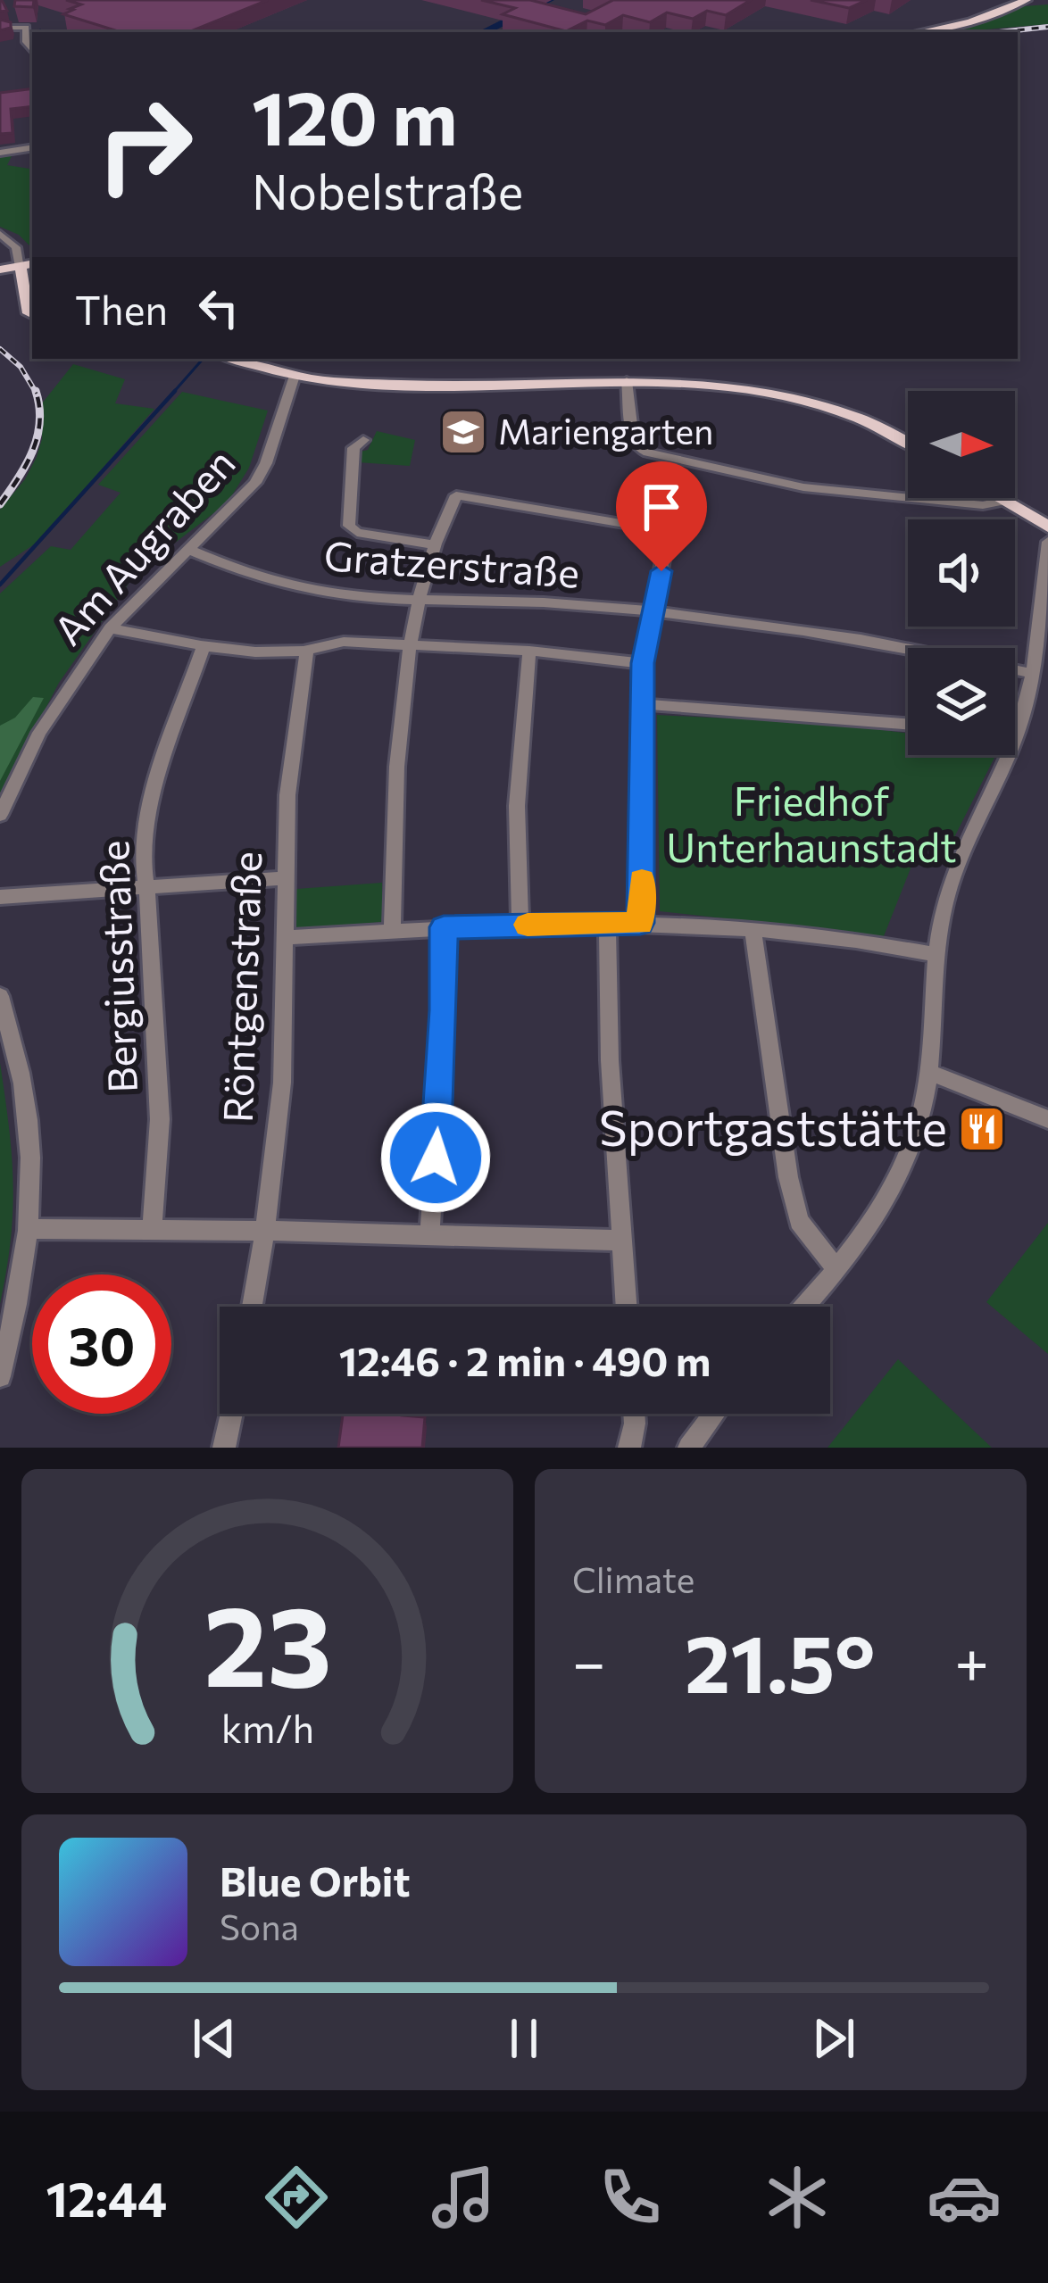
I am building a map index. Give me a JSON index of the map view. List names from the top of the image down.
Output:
{
  "streets": {
    "street": [
      "Am Augraben",
      "Gratzerstraße",
      "Bergiusstraße",
      "Röntgenstraße"
    ]
  },
  "crossings": [
    ["Am Augraben", "Gratzerstraße"]
  ],
  "parks": ["Friedhof Unterhaunstadt"],
  "places": {
    "school or university": ["Mariengarten"],
    "restaurant": ["Sportgaststätte"]
  },
  "north": "right",
  "page": {
    "turn": ["120 m", "Nobelstraße"],
    "then": "Then",
    "limit": "30",
    "trip": "12:46 · 2 min · 490 m",
    "tile": "Climate",
    "heat": ["−", "21.5°", "+"],
    "song": ["Blue Orbit", "Sona"],
    "tabs": "12:44",
    "gauge": ["23", "km/h"]
  }
}
